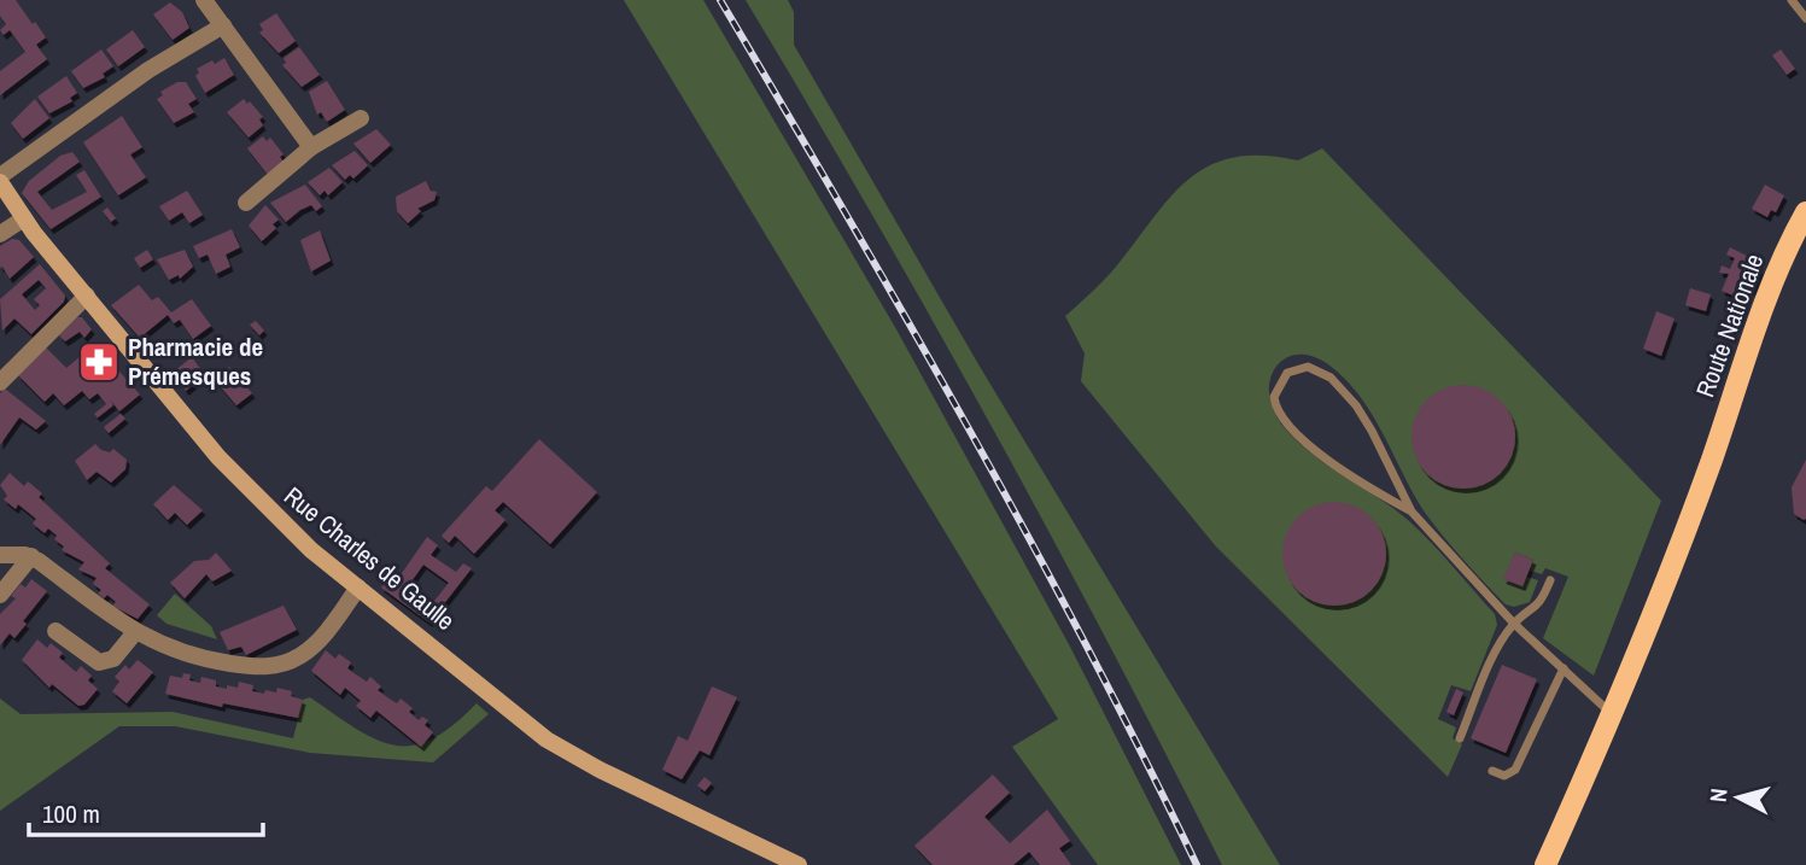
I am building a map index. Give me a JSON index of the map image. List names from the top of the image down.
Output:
{
  "streets": {
    "main road": ["Route Nationale"],
    "street": ["Rue Charles de Gaulle"]
  },
  "places": {
    "pharmacy": ["Pharmacie de Prémesques"]
  },
  "scale_bar": "100 m",
  "north": "left"
}
